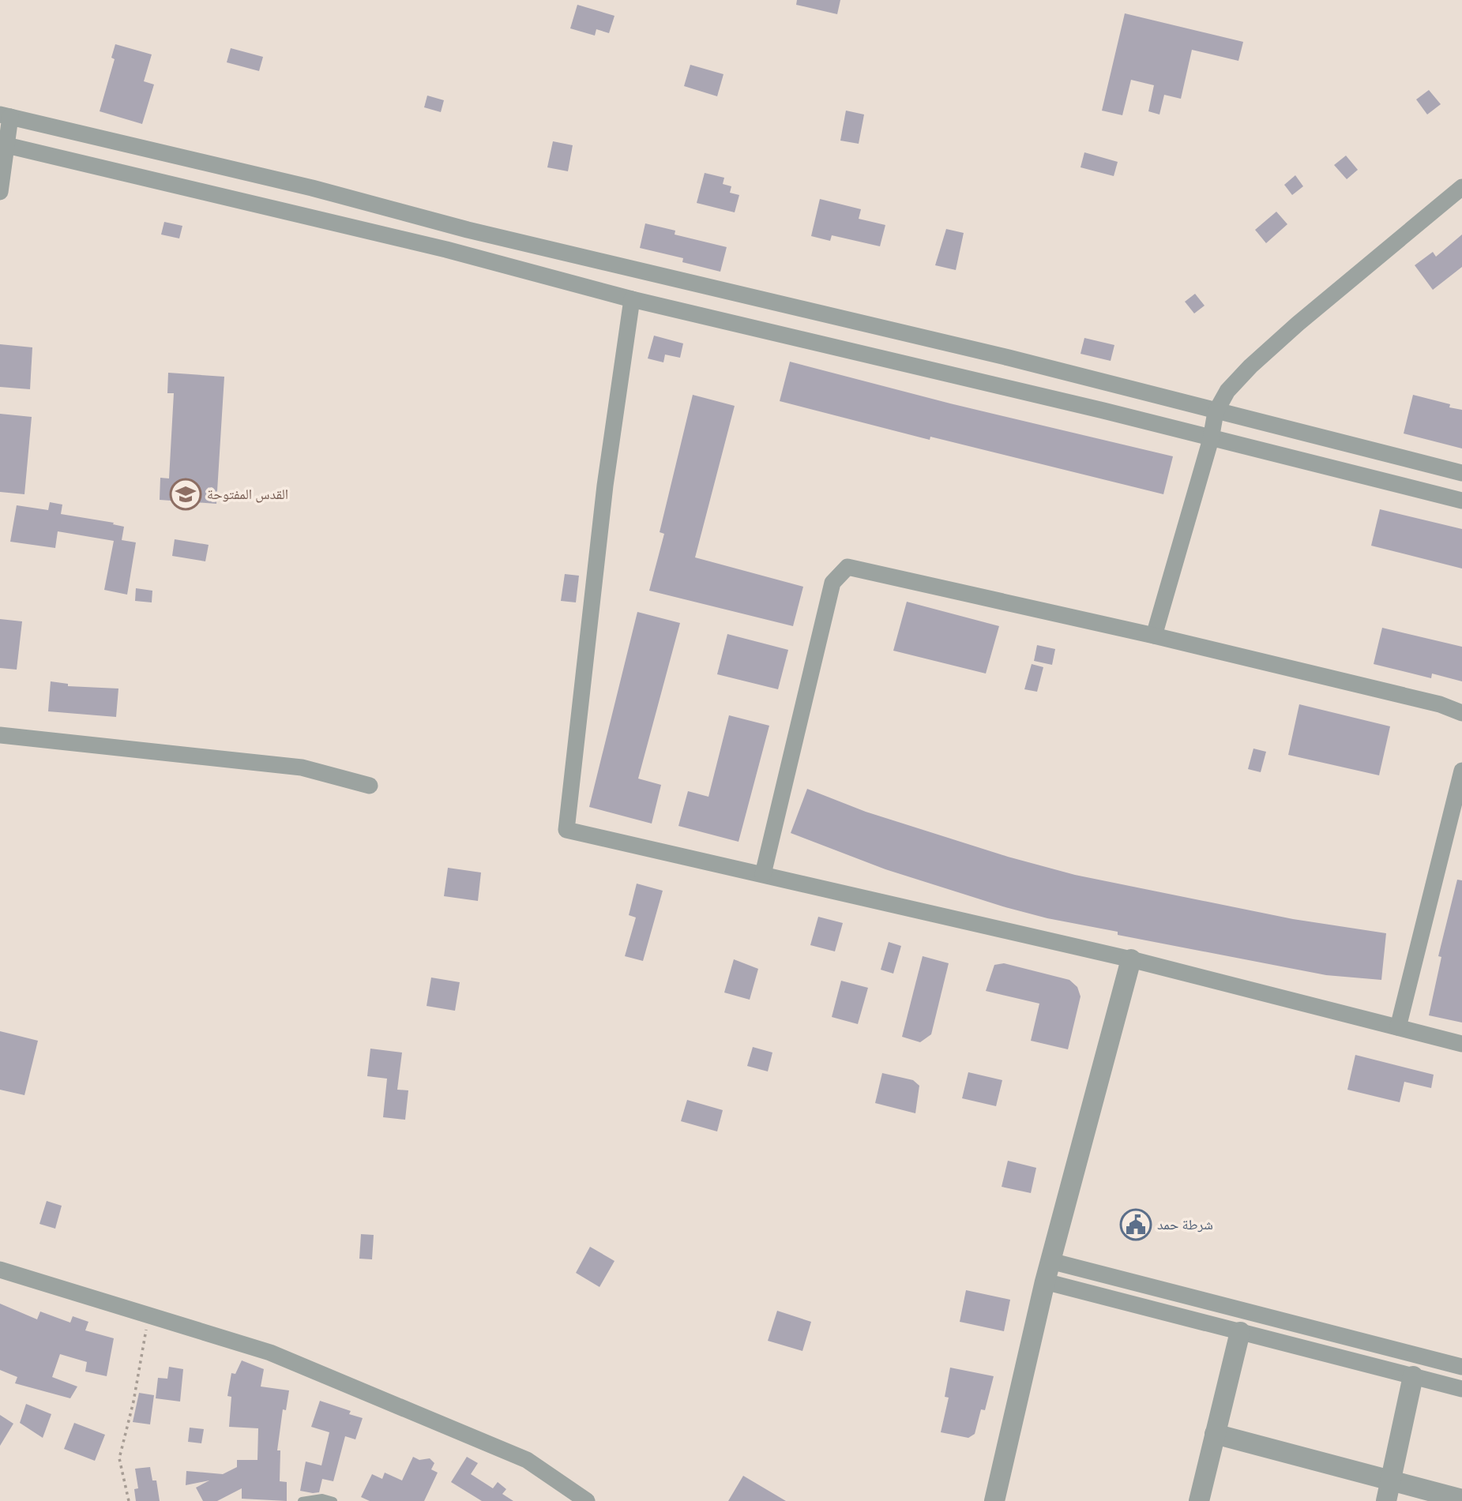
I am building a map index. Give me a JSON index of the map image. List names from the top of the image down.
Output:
{
  "places": {
    "school or university": ["القدس المفتوحة"],
    "public building": ["شرطة حمد"]
  }
}
